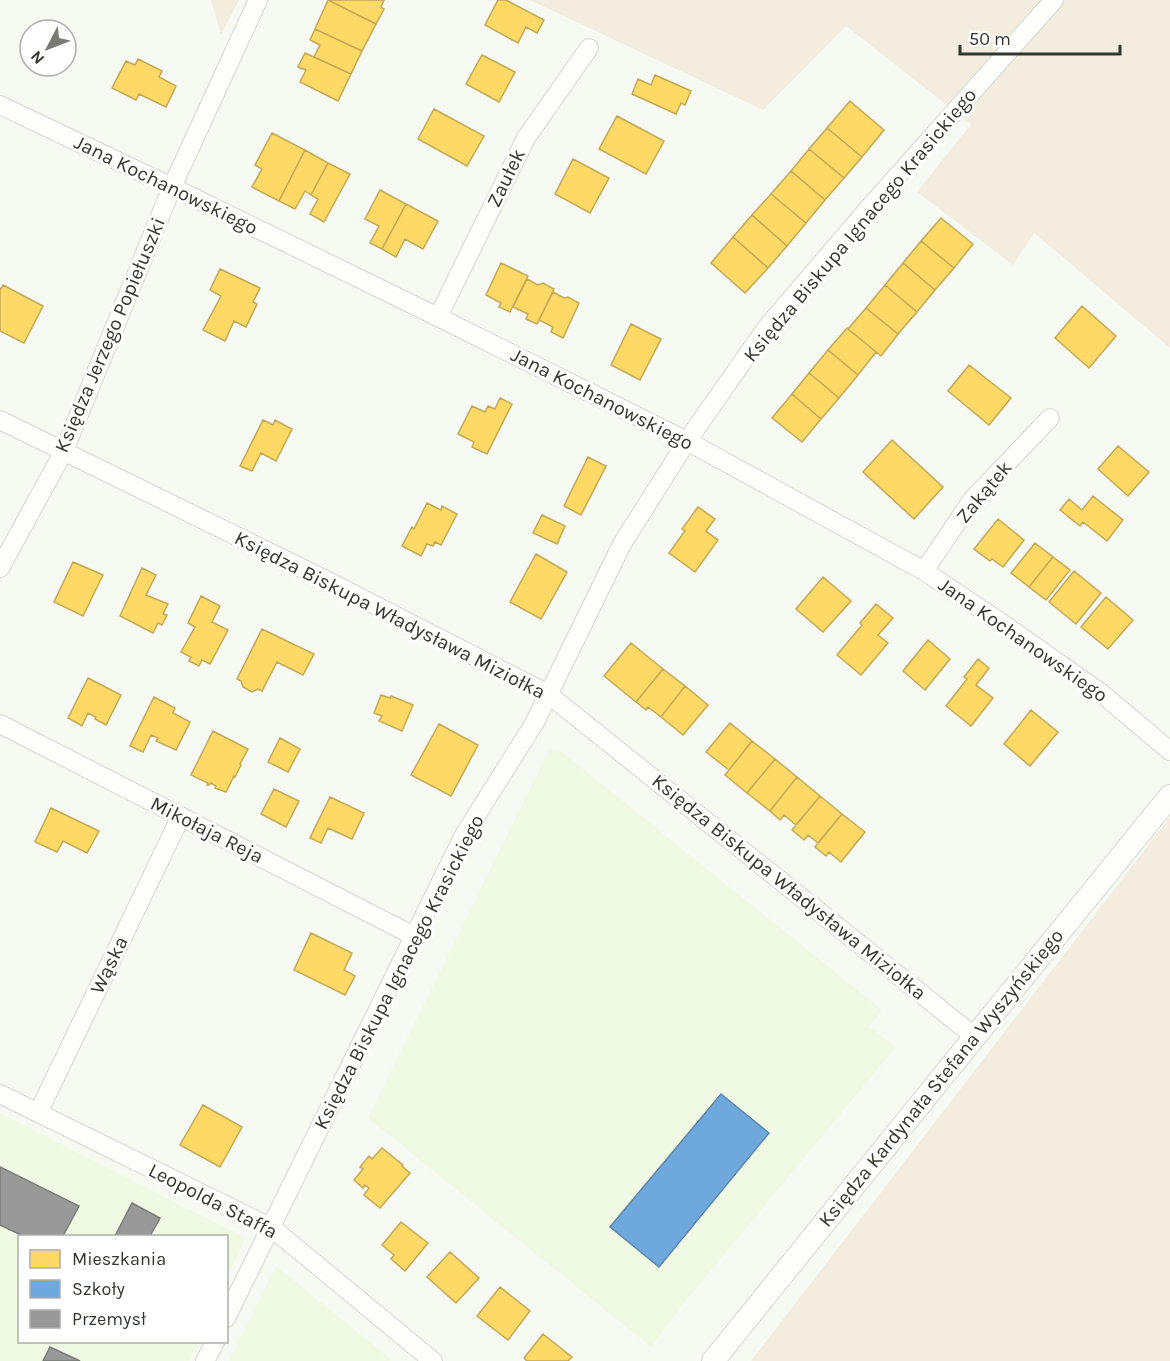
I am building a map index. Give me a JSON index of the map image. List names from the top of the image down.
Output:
{
  "streets": {
    "street": [
      "Zaułek",
      "Jana Kochanowskiego",
      "Księdza Biskupa Ignacego Krasickiego",
      "Księdza Jerzego Popiełuszki",
      "Zakątek",
      "Księdza Biskupa Władysława Miziołka",
      "Mikołaja Reja",
      "Wąska",
      "Księdza Kardynała Stefana Wyszyńskiego",
      "Leopolda Staffa"
    ]
  },
  "crossings": [
    ["Zaułek", "Jana Kochanowskiego"],
    ["Jana Kochanowskiego", "Księdza Biskupa Ignacego Krasickiego"],
    ["Jana Kochanowskiego", "Księdza Jerzego Popiełuszki"],
    ["Jana Kochanowskiego", "Zakątek"],
    ["Księdza Biskupa Ignacego Krasickiego", "Księdza Biskupa Władysława Miziołka"],
    ["Księdza Biskupa Ignacego Krasickiego", "Mikołaja Reja"],
    ["Księdza Biskupa Ignacego Krasickiego", "Leopolda Staffa"],
    ["Księdza Jerzego Popiełuszki", "Księdza Biskupa Władysława Miziołka"],
    ["Księdza Biskupa Władysława Miziołka", "Księdza Kardynała Stefana Wyszyńskiego"],
    ["Mikołaja Reja", "Wąska"],
    ["Wąska", "Leopolda Staffa"]
  ],
  "legend": ["Mieszkania", "Szkoły", "Przemysł"],
  "scale_bar": "50 m",
  "north": "bottom left"
}
